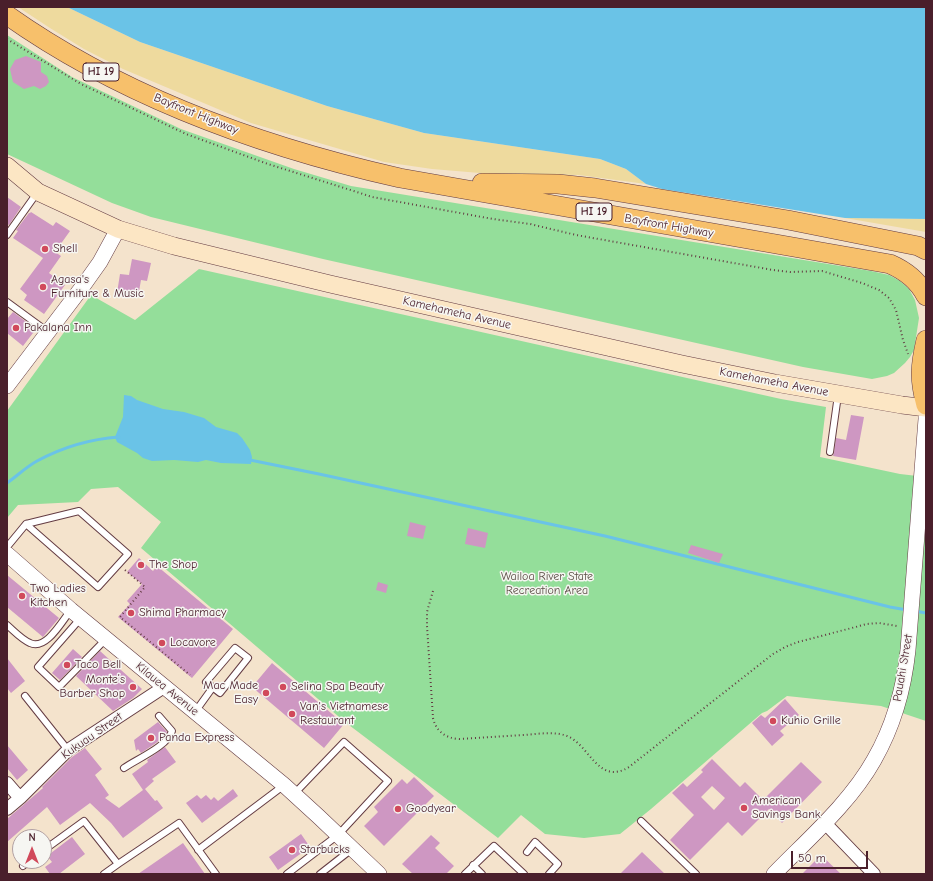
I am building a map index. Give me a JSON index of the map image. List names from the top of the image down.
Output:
{
  "streets": {
    "main road": ["HI 19", "Bayfront Highway", "Kamehameha Avenue"],
    "street": ["Pauahi Street", "Kilauea Avenue", "Kukuau Street"]
  },
  "crossings": [
    ["Kilauea Avenue", "Kukuau Street"]
  ],
  "parks": ["Wailoa River State Recreation Area"],
  "places": [
    "Shell",
    "Agasa's Furniture & Music",
    "Pakalana Inn",
    "The Shop",
    "Two Ladies Kitchen",
    "Shima Pharmacy",
    "Locavore",
    "Taco Bell",
    "Monte’s Barber Shop",
    "Selina Spa Beauty",
    "Mac Made Easy",
    "Van's Vietnamese Restaurant",
    "Kuhio Grille",
    "Panda Express",
    "American Savings Bank",
    "Goodyear",
    "Starbucks"
  ],
  "scale_bar": "50 m",
  "north": "top"
}
